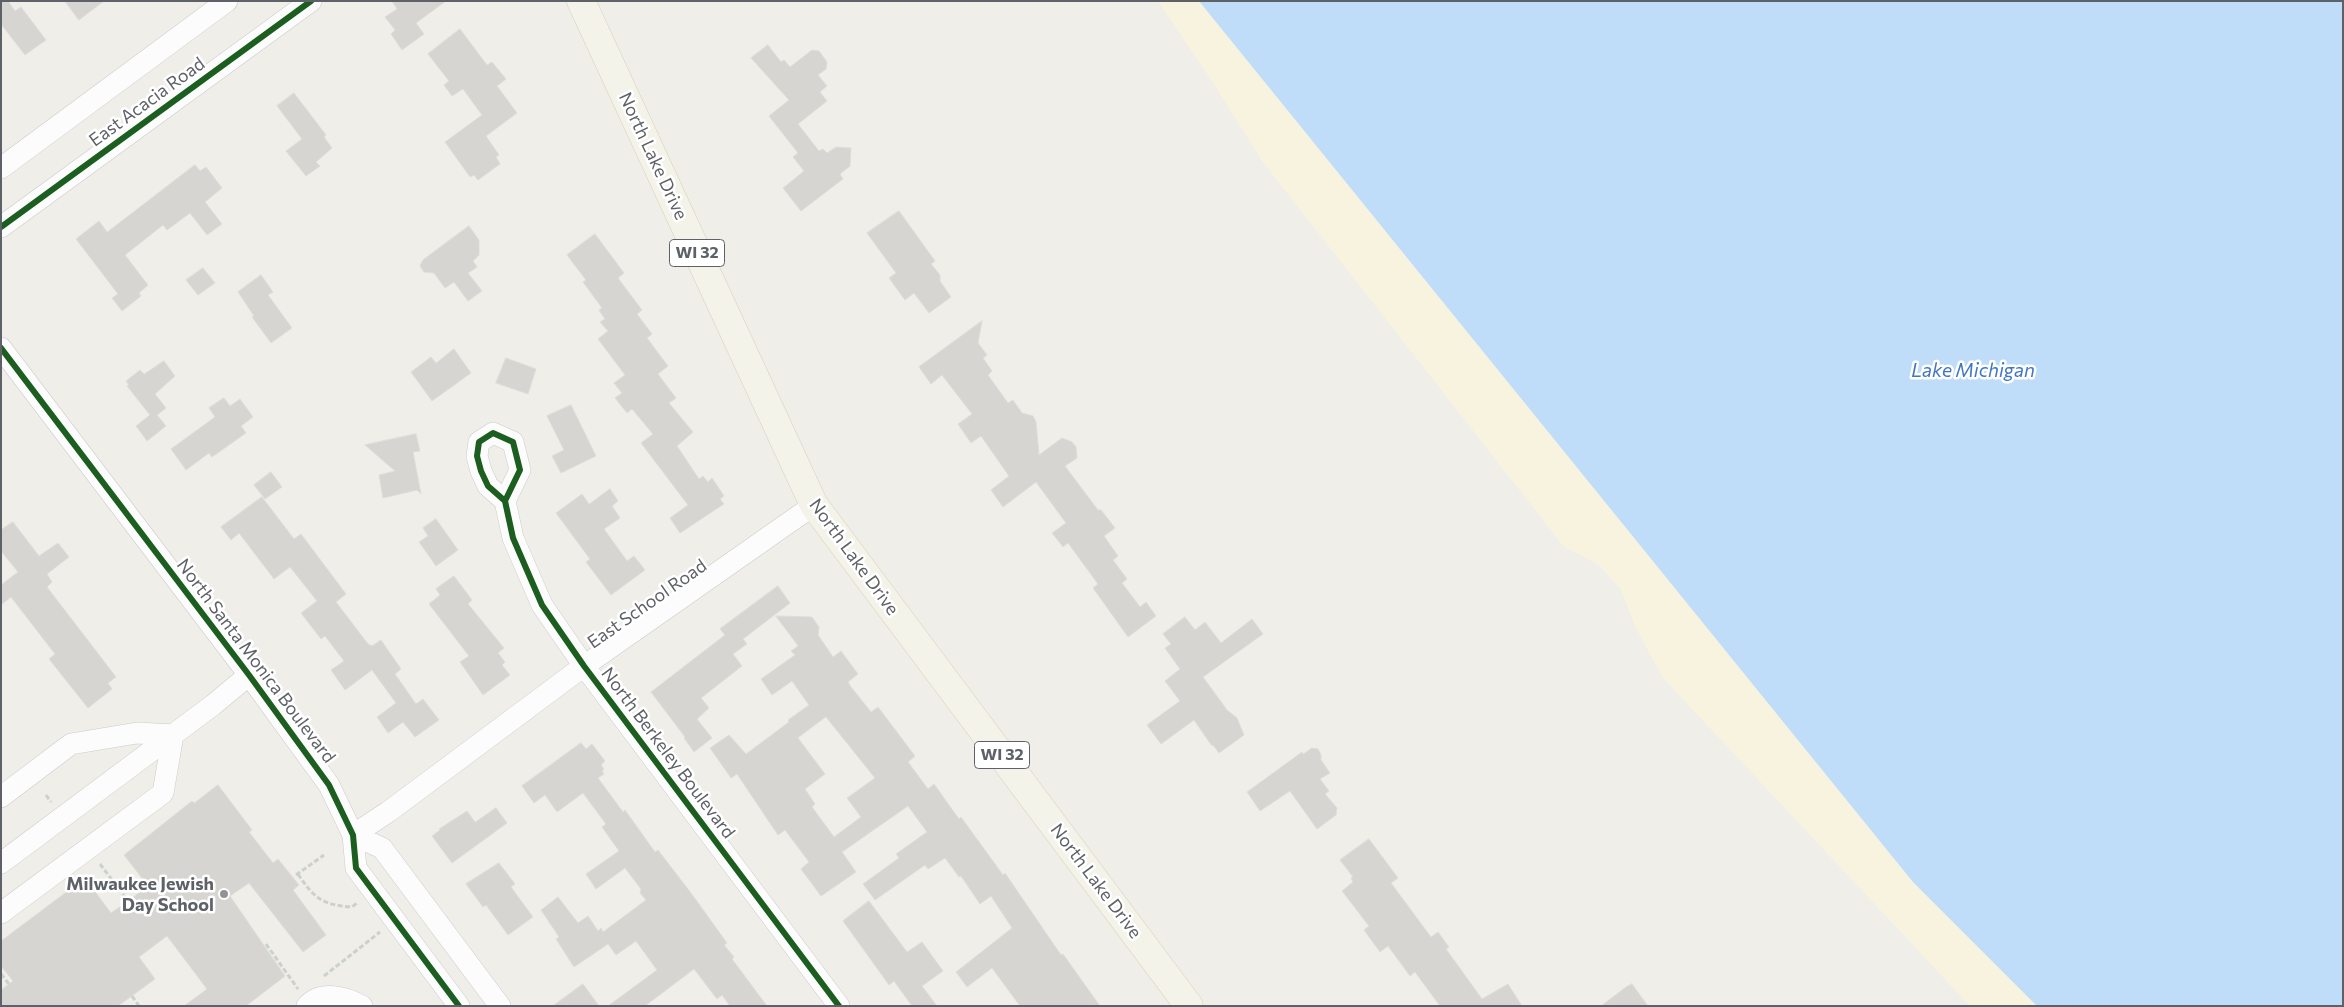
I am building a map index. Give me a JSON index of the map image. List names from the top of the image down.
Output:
{
  "streets": {
    "main road": ["North Lake Drive", "WI 32"],
    "street": [
      "East Acacia Road",
      "East School Road",
      "North Santa Monica Boulevard",
      "North Berkeley Boulevard"
    ]
  },
  "crossings": [
    ["North Lake Drive", "East School Road"],
    ["East School Road", "North Santa Monica Boulevard"],
    ["East School Road", "North Berkeley Boulevard"]
  ],
  "water": ["Lake Michigan"],
  "places": ["Milwaukee Jewish Day School"]
}
